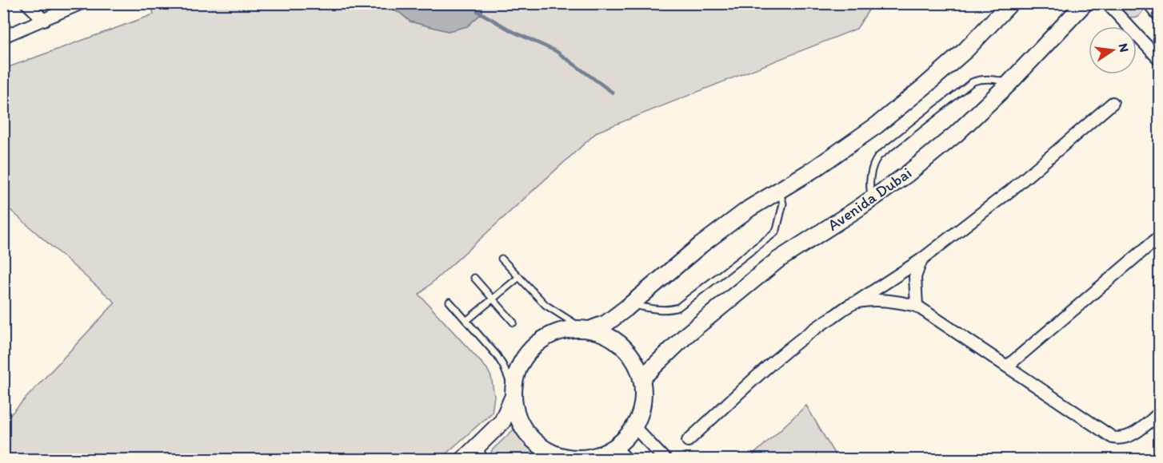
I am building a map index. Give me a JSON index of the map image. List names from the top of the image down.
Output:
{
  "streets": {
    "street": ["Avenida Dubai"]
  },
  "north": "right"
}
